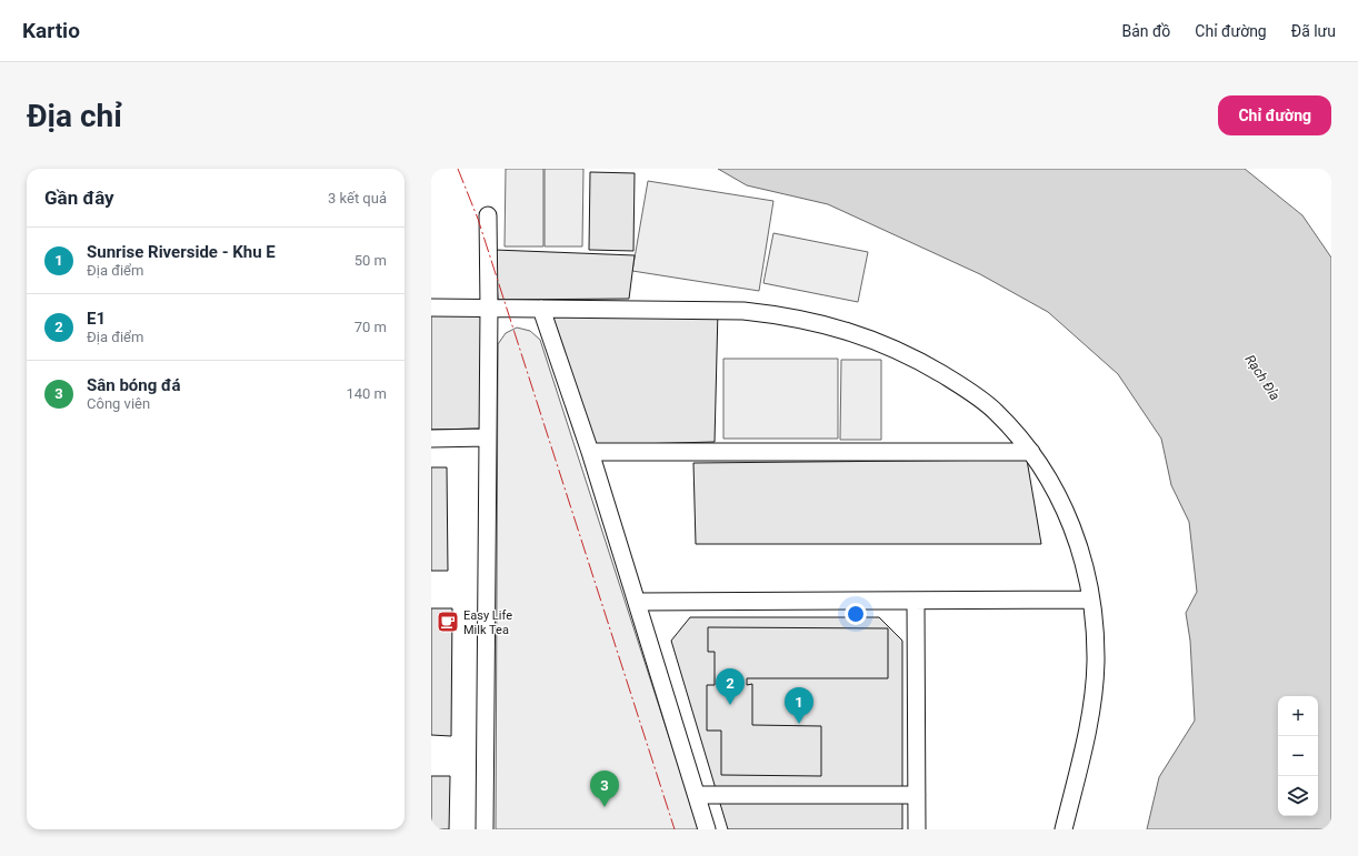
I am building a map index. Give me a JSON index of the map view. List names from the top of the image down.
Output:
{
  "water": ["Rạch Đỉa"],
  "places": {
    "cafe": ["Easy Life Milk Tea"]
  },
  "page": {
    "header": "Kartio",
    "nav": ["Bản đồ", "Chỉ đường", "Đã lưu"],
    "buttons": "Chỉ đường",
    "title": "Địa chỉ",
    "heading": ["Gần đây", "3 kết quả"],
    "list": [
      {
        "mark": "1",
        "name": "Sunrise Riverside - Khu E",
        "note": "Địa điểm",
        "value": "50 m"
      },
      {
        "mark": "2",
        "name": "E1",
        "note": "Địa điểm",
        "value": "70 m"
      },
      {
        "mark": "3",
        "name": "Sân bóng đá",
        "note": "Công viên",
        "value": "140 m"
      }
    ],
    "pins": ["2", "1", "3"],
    "map_buttons": ["+", "−"]
  }
}
